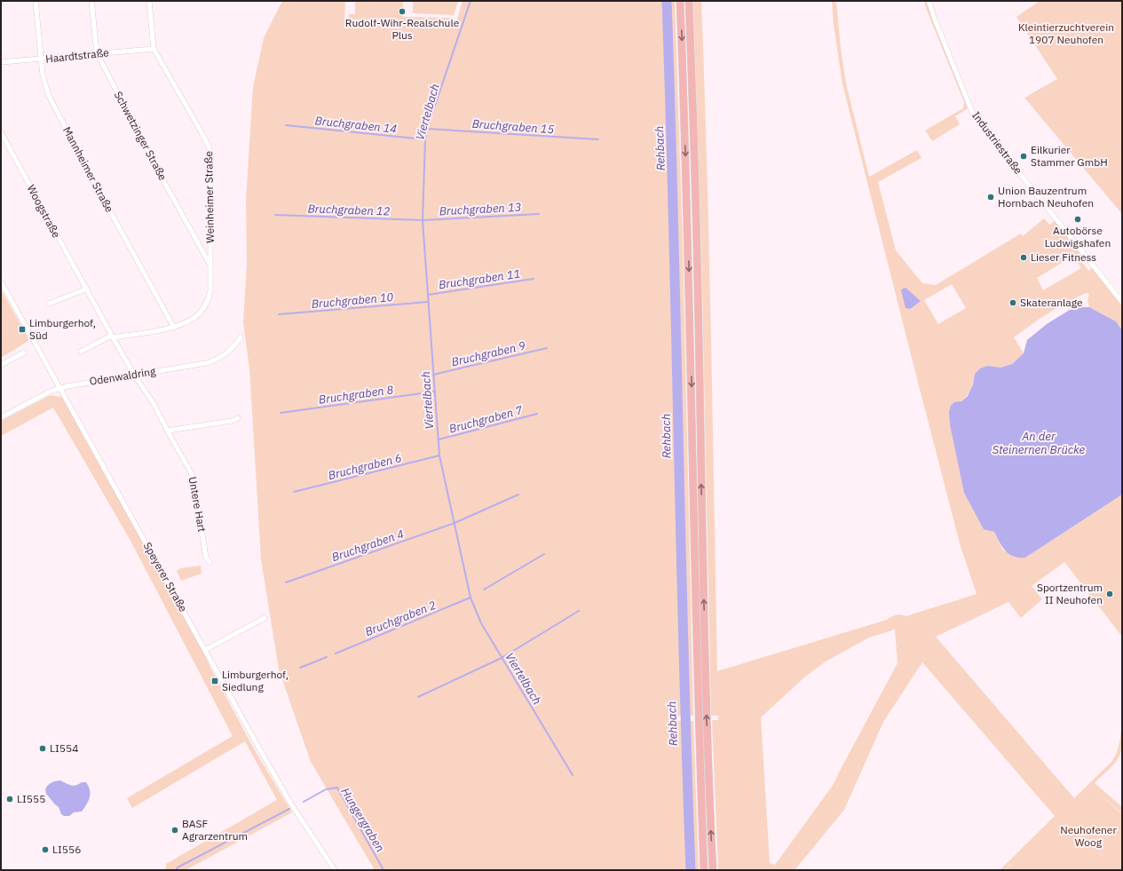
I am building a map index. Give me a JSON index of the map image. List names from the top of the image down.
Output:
{
  "streets": {
    "street": [
      "Haardtstraße",
      "Schwetzinger Straße",
      "Industriestraße",
      "Mannheimer Straße",
      "Weinheimer Straße",
      "Woogstraße",
      "Odenwaldring",
      "Untere Hart",
      "Speyerer Straße"
    ]
  },
  "crossings": [
    ["Haardtstraße", "Schwetzinger Straße"],
    ["Haardtstraße", "Mannheimer Straße"],
    ["Haardtstraße", "Weinheimer Straße"],
    ["Schwetzinger Straße", "Weinheimer Straße"],
    ["Mannheimer Straße", "Weinheimer Straße"],
    ["Weinheimer Straße", "Woogstraße"],
    ["Woogstraße", "Odenwaldring"],
    ["Woogstraße", "Untere Hart"],
    ["Odenwaldring", "Untere Hart"],
    ["Odenwaldring", "Speyerer Straße"]
  ],
  "water": [
    "Viertelbach",
    "Bruchgraben 14",
    "Bruchgraben 15",
    "Rehbach",
    "Bruchgraben 13",
    "Bruchgraben 12",
    "Bruchgraben 11",
    "Bruchgraben 10",
    "Bruchgraben 9",
    "Bruchgraben 8",
    "Bruchgraben 7",
    "An der Steinernen Brücke",
    "Bruchgraben 6",
    "Bruchgraben 4",
    "Bruchgraben 2",
    "Hungergraben"
  ],
  "parks": ["Kleintierzuchtverein 1907 Neuhofen", "Neuhofener Woog"],
  "places": {
    "other": [
      "Rudolf-Wihr-Realschule Plus",
      "Eilkurier Stammer GmbH",
      "Union Bauzentrum Hornbach Neuhofen",
      "Autobörse Ludwigshafen",
      "Lieser Fitness",
      "Skateranlage",
      "Sportzentrum II Neuhofen",
      "LI554",
      "LI555",
      "BASF Agrarzentrum",
      "LI556"
    ],
    "transit": ["Limburgerhof, Süd", "Limburgerhof, Siedlung"]
  }
}
